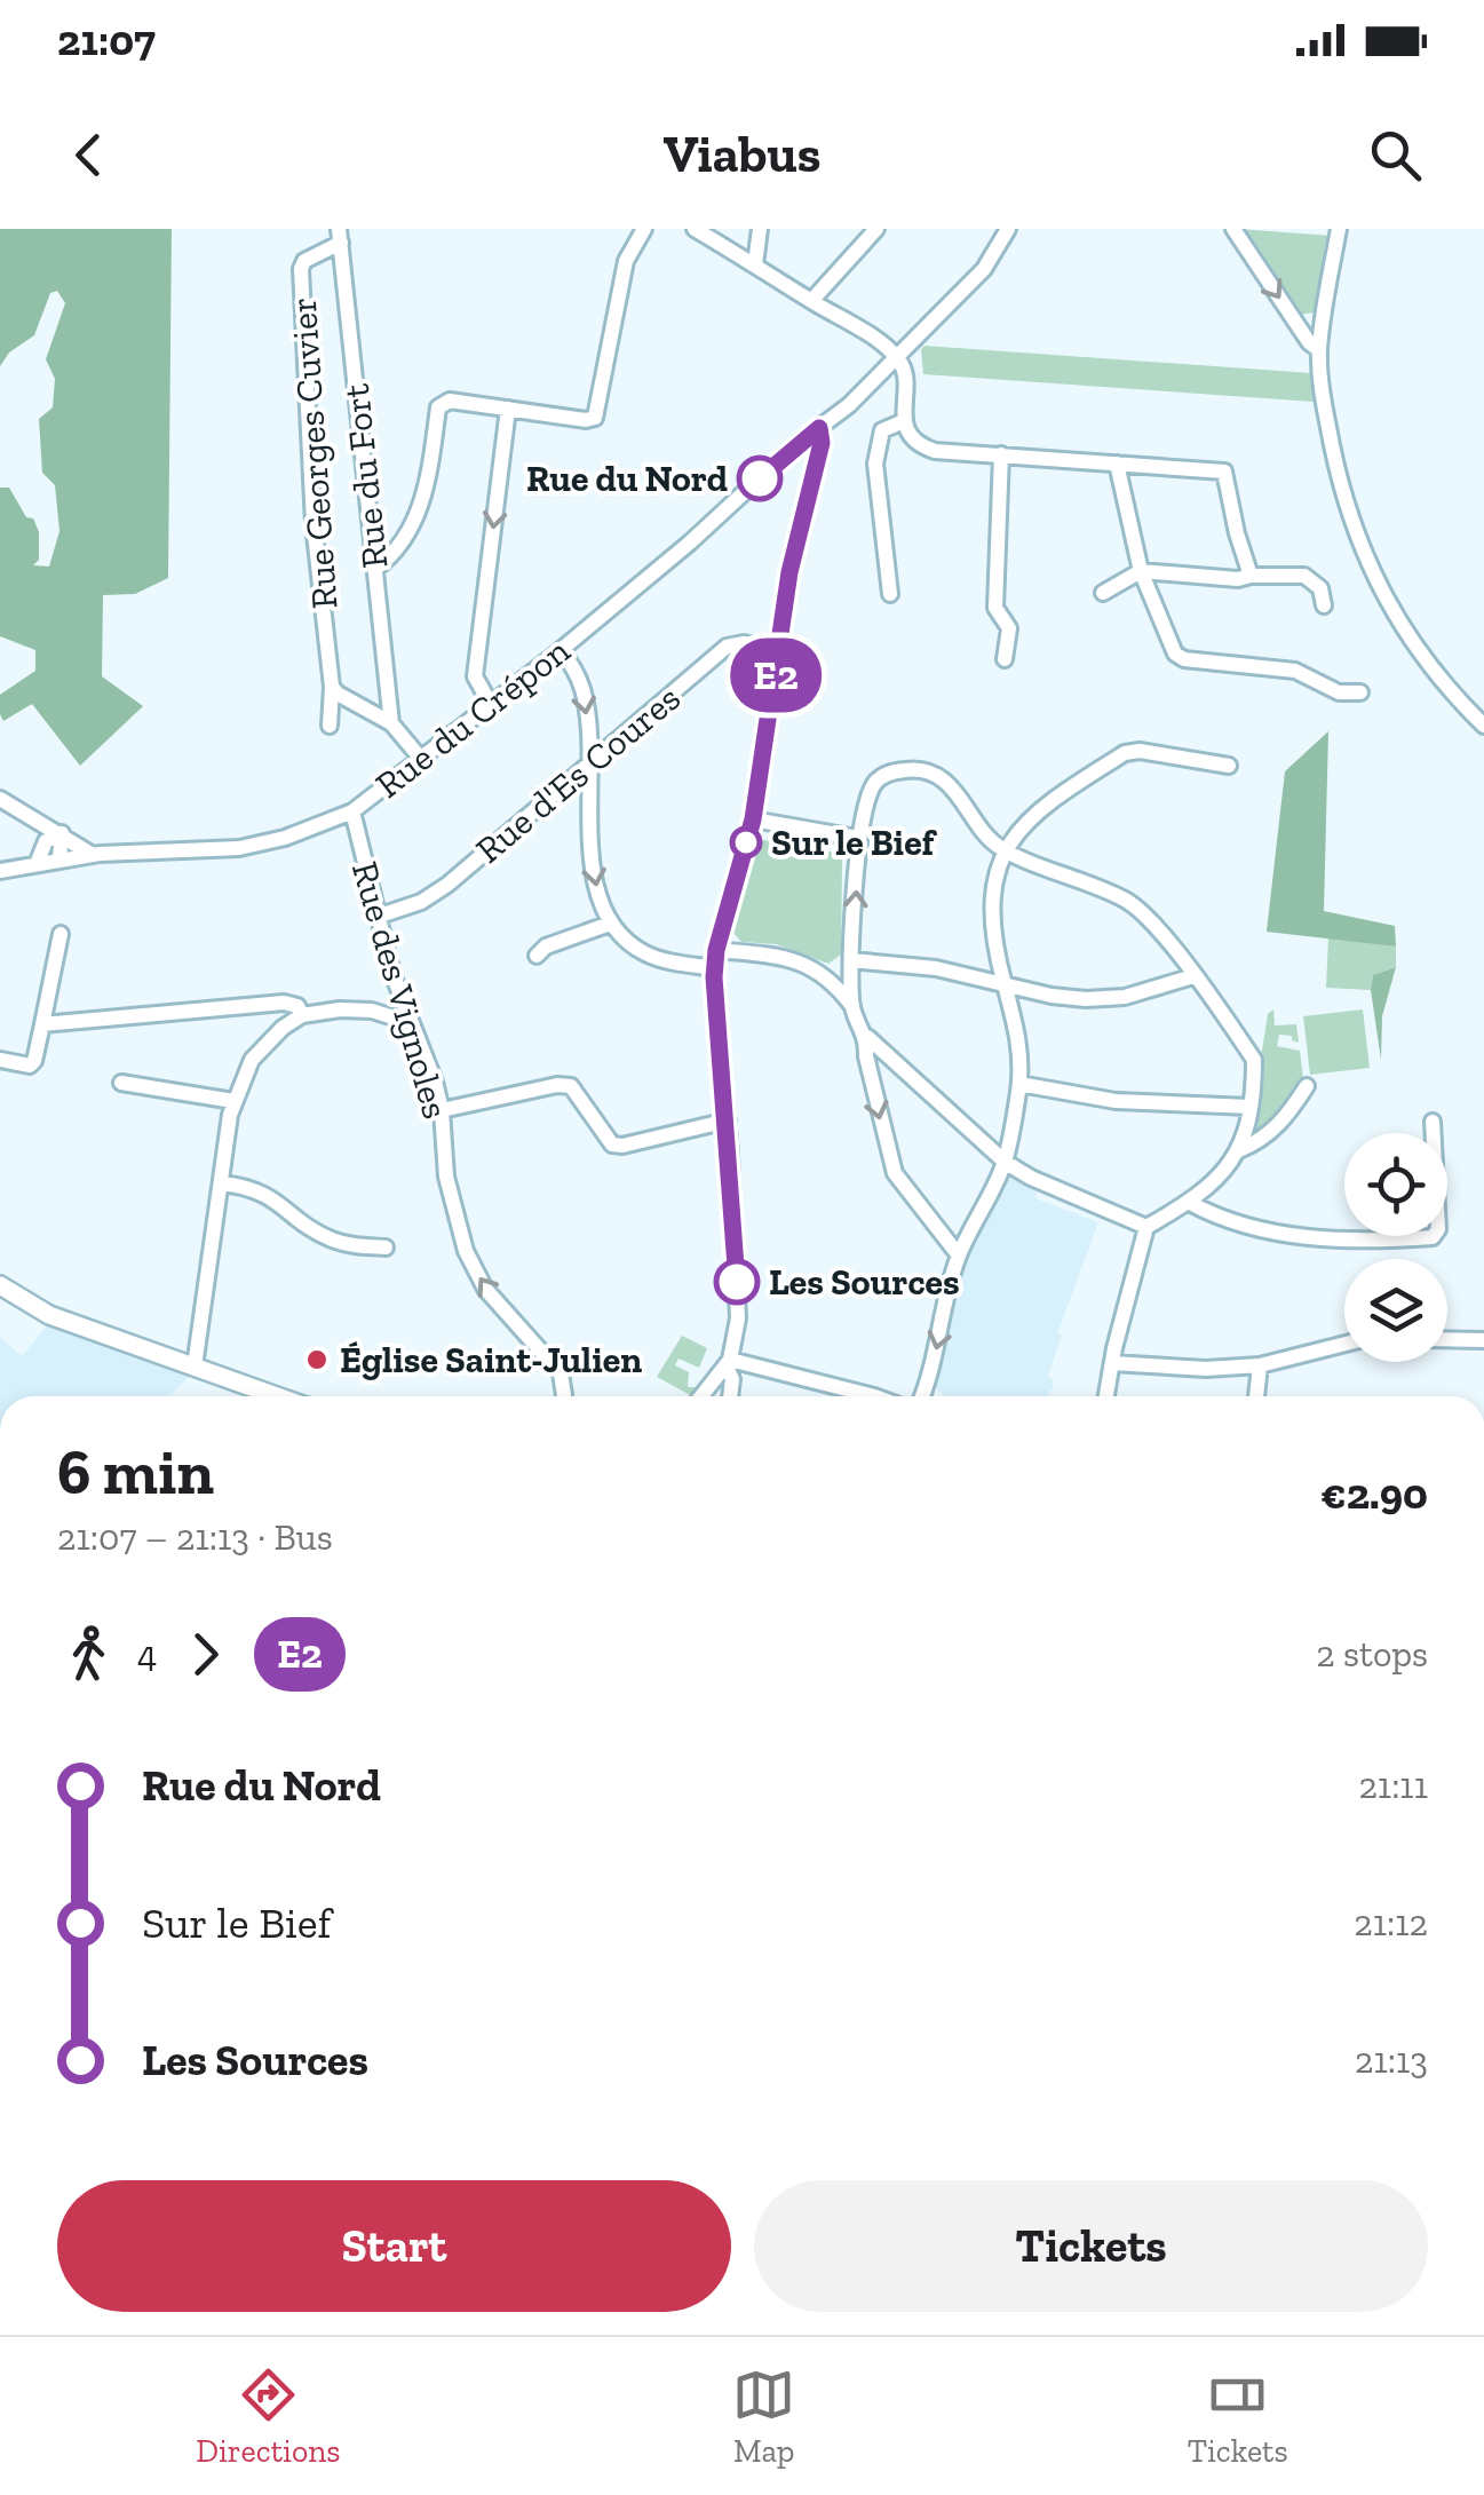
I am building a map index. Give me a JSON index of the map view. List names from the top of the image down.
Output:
{
  "streets": {
    "street": [
      "Rue Georges Cuvier",
      "Rue du Fort",
      "Rue du Crépon",
      "Rue d'Es Coures",
      "Rue des Vignoles"
    ]
  },
  "crossings": [
    ["Rue Georges Cuvier", "Rue du Fort"],
    ["Rue du Crépon", "Rue des Vignoles"],
    ["Rue d'Es Coures", "Rue des Vignoles"]
  ],
  "one_way": ["Rue des Vignoles"],
  "places": [
    "Rue du Nord",
    "Sur le Bief",
    "Les Sources",
    "Église Saint-Julien"
  ],
  "lines": ["bus line E2"],
  "page": {
    "status": "21:07",
    "header": "Viabus",
    "on_map": "E2",
    "heading": ["6 min", "21:07 – 21:13 · Bus", "€2.90"],
    "legs": ["4", "E2", "2 stops"],
    "list": [
      {
        "name": "Rue du Nord",
        "value": "21:11"
      },
      {
        "name": "Sur le Bief",
        "value": "21:12"
      },
      {
        "name": "Les Sources",
        "value": "21:13"
      }
    ],
    "buttons": ["Start", "Tickets"],
    "tabs": ["Directions", "Map", "Tickets"]
  }
}
